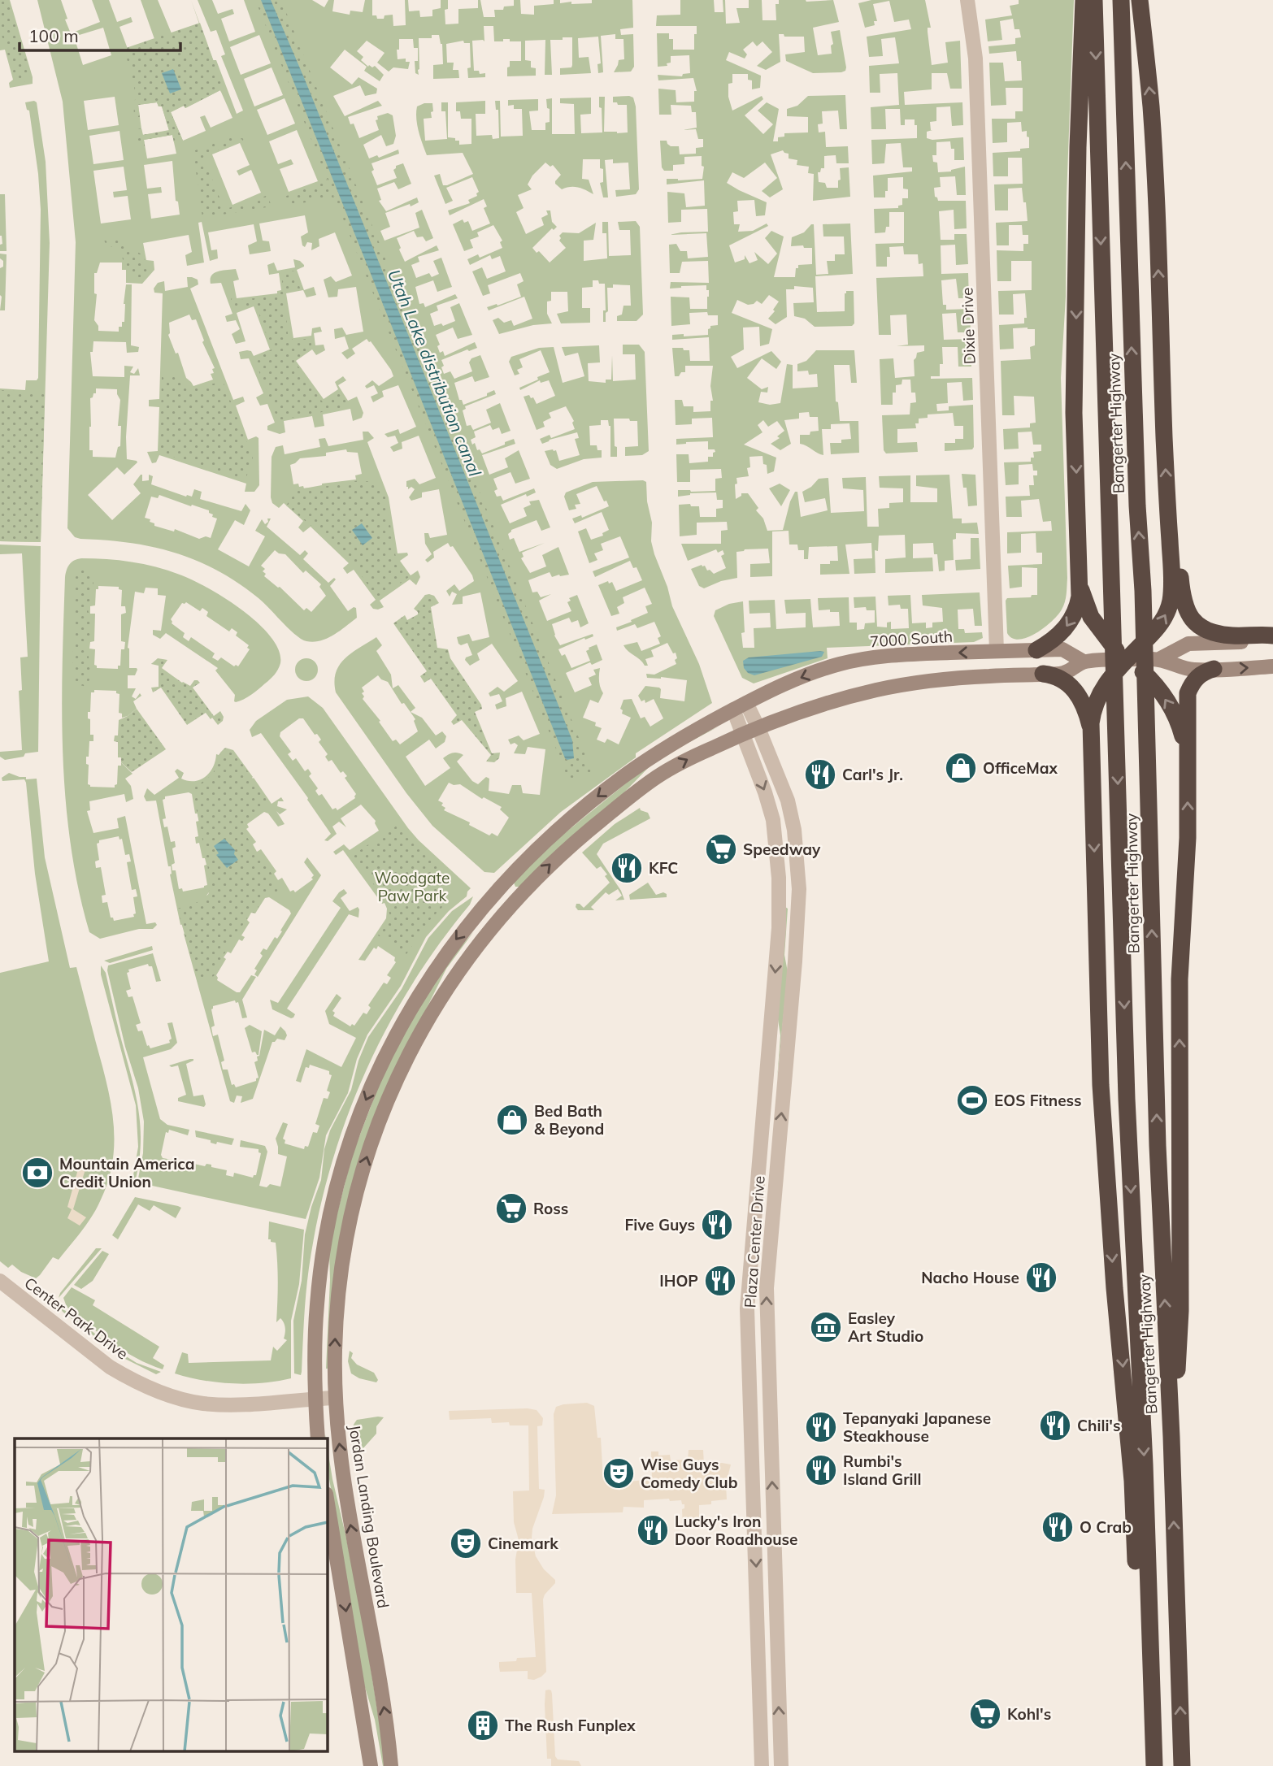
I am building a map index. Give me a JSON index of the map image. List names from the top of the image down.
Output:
{
  "streets": {
    "highway": ["Bangerter Highway"],
    "main road": ["7000 South", "Jordan Landing Boulevard"],
    "street": ["Dixie Drive", "Plaza Center Drive", "Center Park Drive"]
  },
  "crossings": [
    ["Dixie Drive", "7000 South"],
    ["7000 South", "Plaza Center Drive"],
    ["7000 South", "Jordan Landing Boulevard"],
    ["Plaza Center Drive", "Jordan Landing Boulevard"],
    ["Center Park Drive", "Jordan Landing Boulevard"]
  ],
  "water": ["Utah Lake distribution canal"],
  "parks": ["Woodgate Paw Park"],
  "places": {
    "shop": ["OfficeMax", "Bed Bath & Beyond"],
    "restaurant": [
      "Carl's Jr.",
      "KFC",
      "Five Guys",
      "Nacho House",
      "IHOP",
      "Chili's",
      "Tepanyaki Japanese Steakhouse",
      "Rumbi's Island Grill",
      "O Crab",
      "Lucky's Iron Door Roadhouse"
    ],
    "supermarket": ["Speedway", "Ross", "Kohl's"],
    "sports": ["EOS Fitness"],
    "bank": ["Mountain America Credit Union"],
    "museum": ["Easley Art Studio"],
    "theatre": ["Wise Guys Comedy Club", "Cinemark"],
    "building": ["The Rush Funplex"]
  },
  "scale_bar": "100 m"
}
